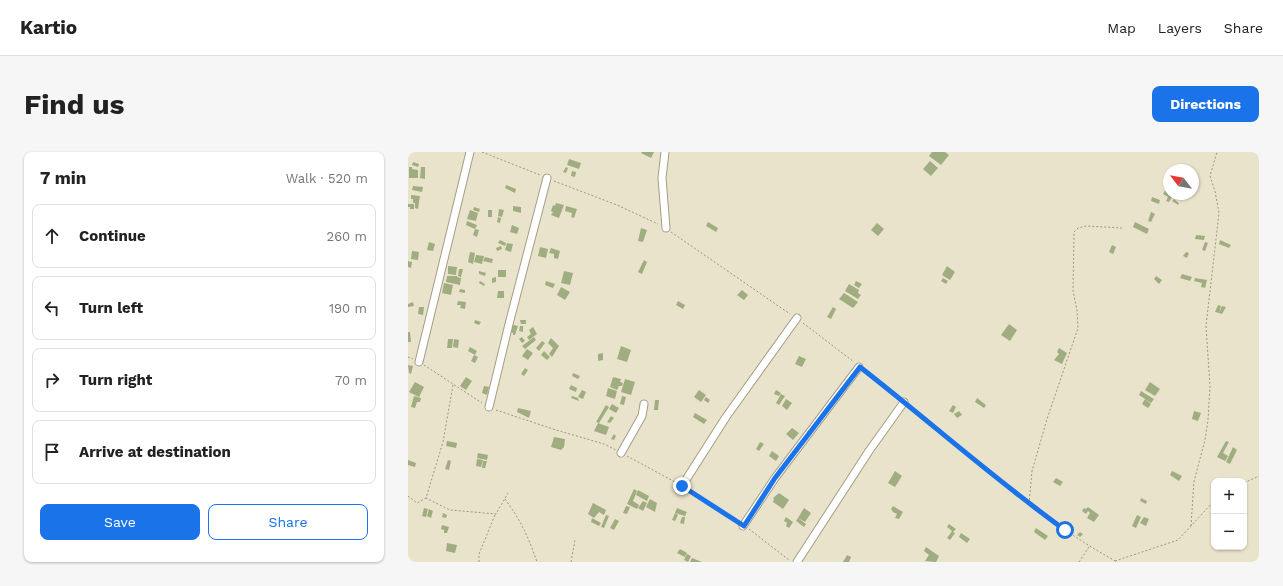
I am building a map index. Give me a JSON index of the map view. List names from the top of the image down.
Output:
{
  "north": "top left",
  "page": {
    "header": "Kartio",
    "nav": ["Map", "Layers", "Share"],
    "buttons": [
      "Directions",
      ["Save", "Share"]
    ],
    "title": "Find us",
    "heading": ["7 min", "Walk · 520 m"],
    "list": [
      ["Continue", "260 m"],
      ["Turn left", "190 m"],
      ["Turn right", "70 m"],
      "Arrive at destination"
    ],
    "map_buttons": ["+", "−"]
  }
}
